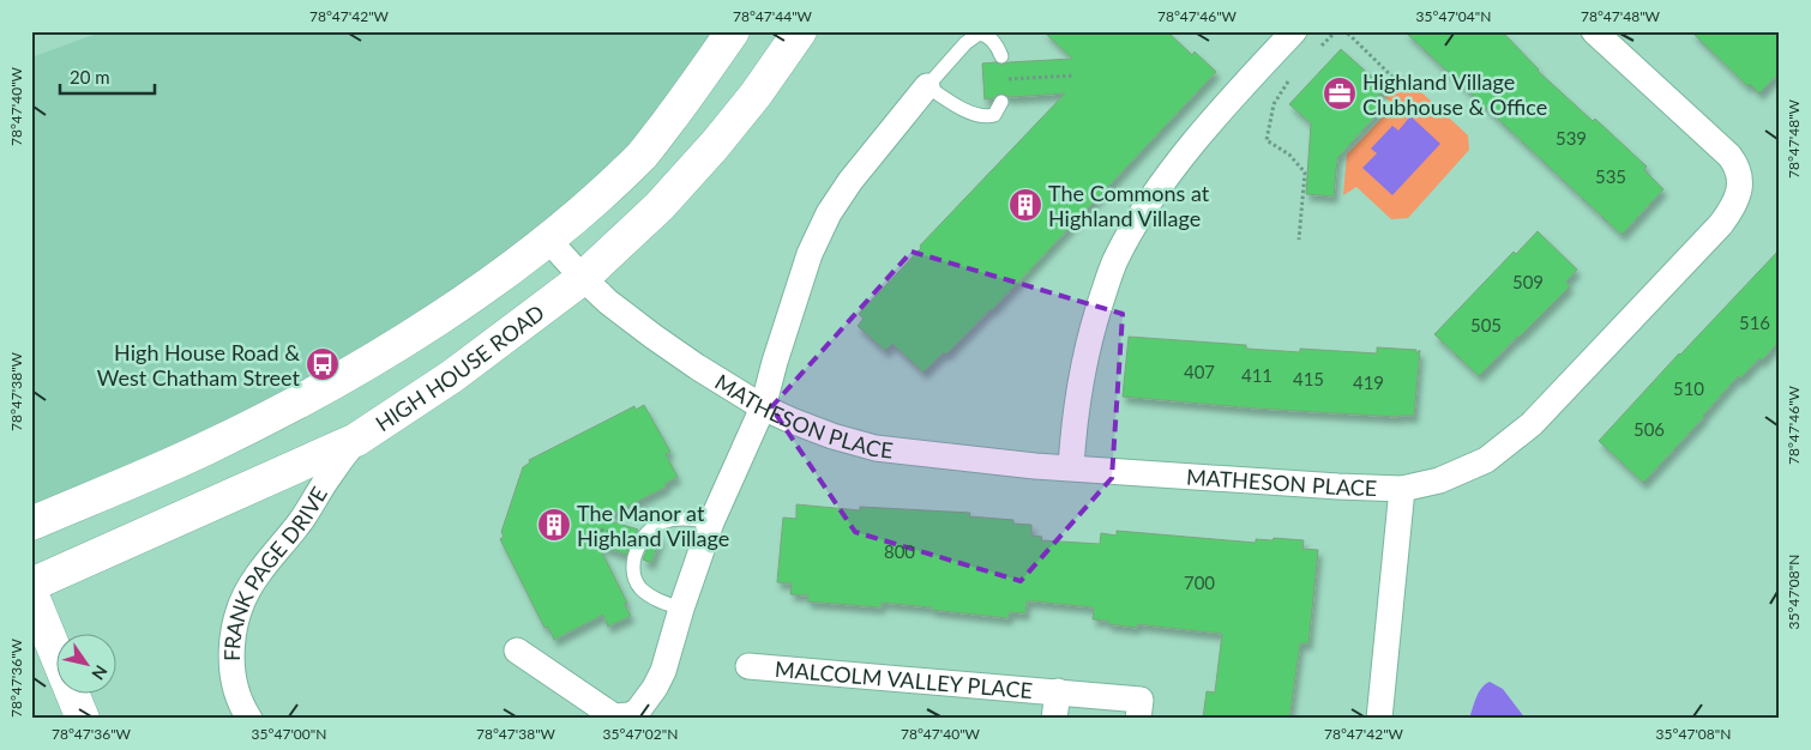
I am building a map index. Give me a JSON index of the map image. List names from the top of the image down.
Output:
{
  "streets": {
    "main road": ["HIGH HOUSE ROAD"],
    "street": ["MATHESON PLACE", "FRANK PAGE DRIVE", "MALCOLM VALLEY PLACE"]
  },
  "crossings": [
    ["HIGH HOUSE ROAD", "MATHESON PLACE"],
    ["HIGH HOUSE ROAD", "FRANK PAGE DRIVE"]
  ],
  "places": {
    "office": ["Highland Village Clubhouse & Office"],
    "building": ["The Commons at Highland Village", "The Manor at Highland Village"],
    "bus stop": ["High House Road & West Chatham Street"]
  },
  "house_numbers": [
    "539",
    "535",
    "509",
    "516",
    "505",
    "407",
    "411",
    "415",
    "419",
    "510",
    "506",
    "800",
    "700"
  ],
  "scale_bar": "20 m",
  "north": "bottom right",
  "coordinates": [
    "78°47'42\"W",
    "78°47'44\"W",
    "78°47'46\"W",
    "35°47'04\"N",
    "78°47'48\"W",
    "78°47'40\"W",
    "78°47'38\"W",
    "35°47'08\"N",
    "78°47'36\"W",
    "35°47'00\"N",
    "35°47'02\"N"
  ]
}
